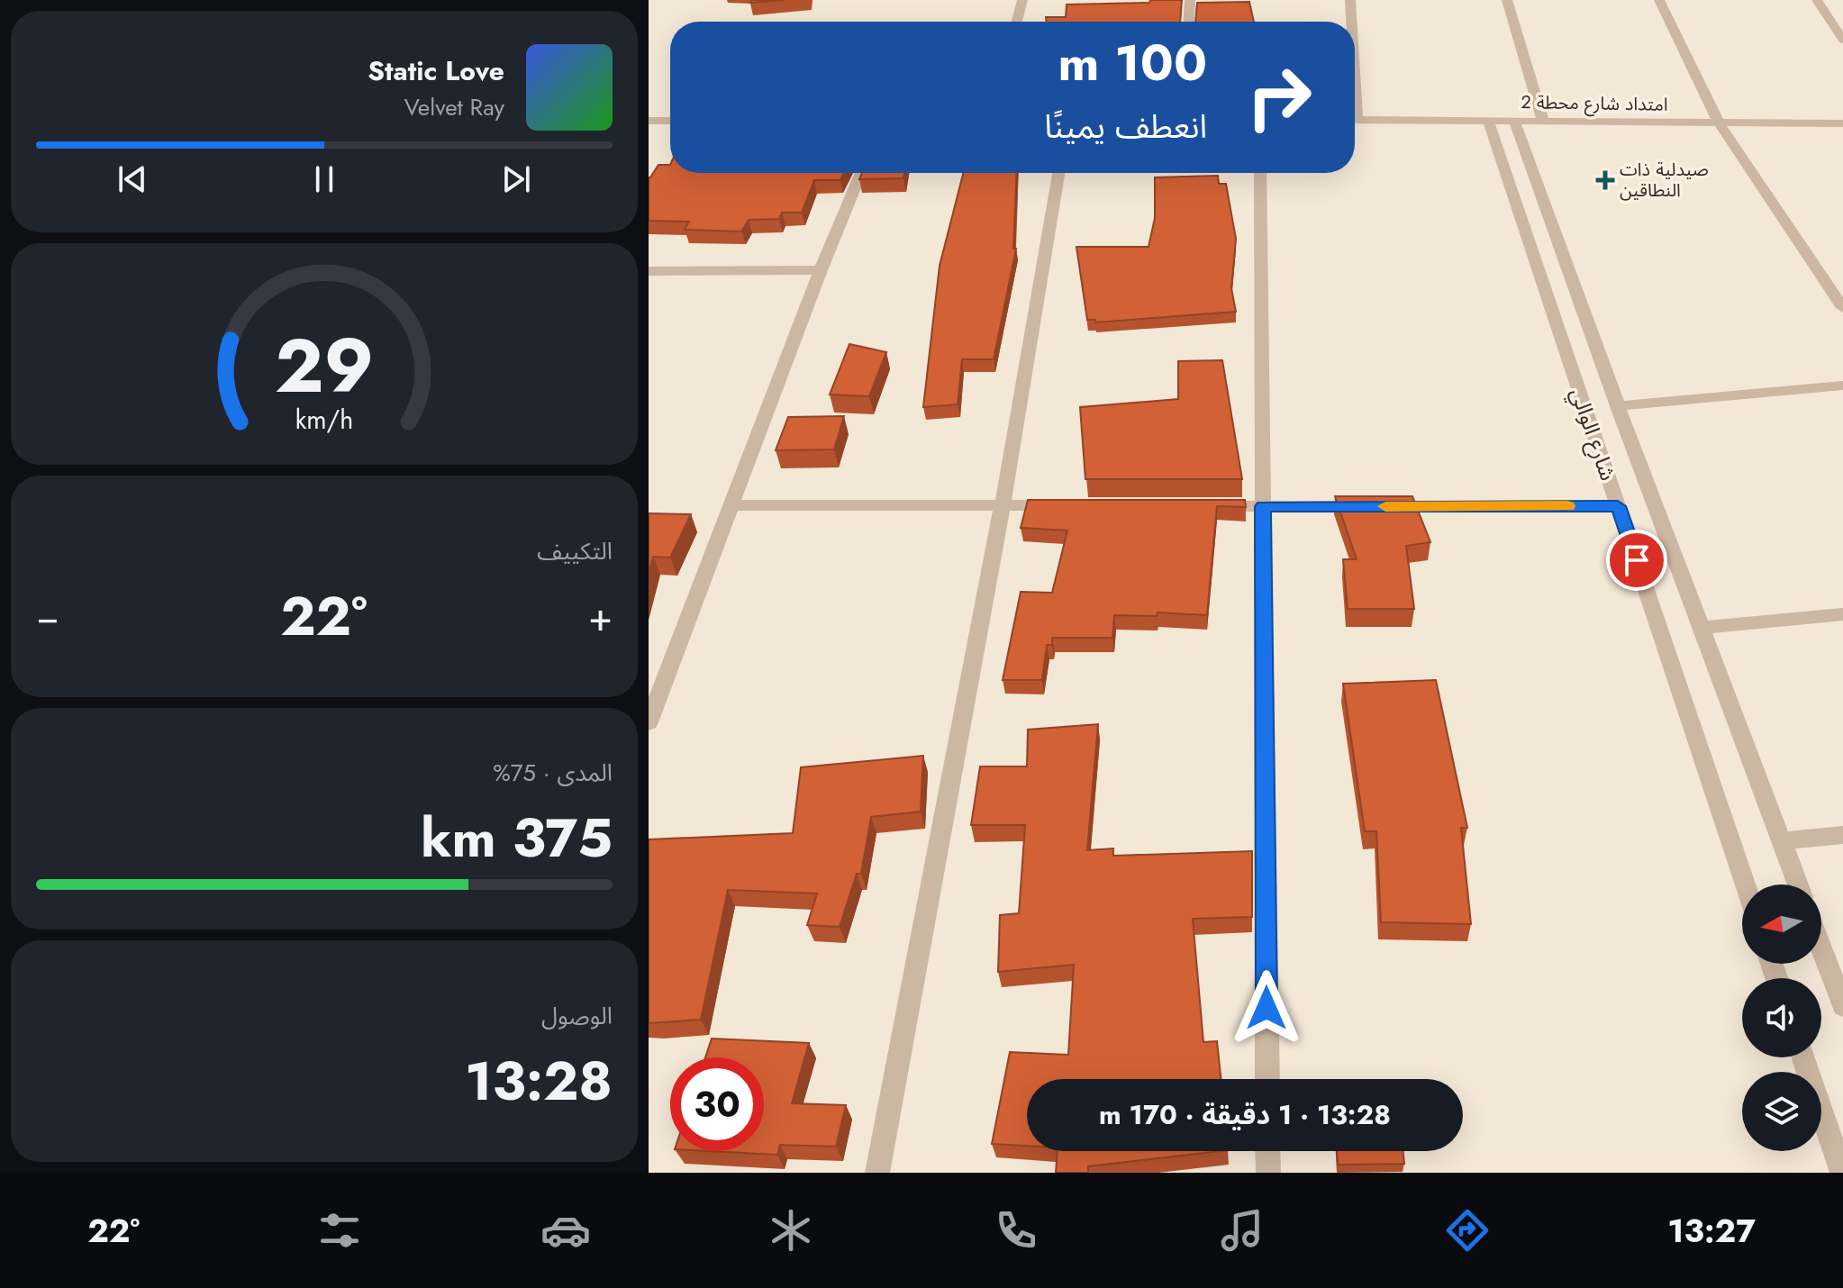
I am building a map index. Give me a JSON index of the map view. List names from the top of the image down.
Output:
{
  "streets": {
    "street": ["امتداد شارع محطة 2", "شارع الوالي"]
  },
  "crossings": [
    ["امتداد شارع محطة 2", "شارع الوالي"]
  ],
  "places": {
    "health": ["صيدلية ذات النطاقين"]
  },
  "north": "left",
  "page": {
    "turn": ["100 m", "انعطف يمينًا"],
    "song": ["Static Love", "Velvet Ray"],
    "tile": [
      "التكييف",
      ["المدى · 75%", "375 km"],
      ["الوصول", "13:28"]
    ],
    "heat": ["−", "22°", "+"],
    "limit": "30",
    "trip": "13:28 · 1 دقيقة · 170 m",
    "tabs": ["13:27", "22°"],
    "gauge": ["29", "km/h"]
  }
}
